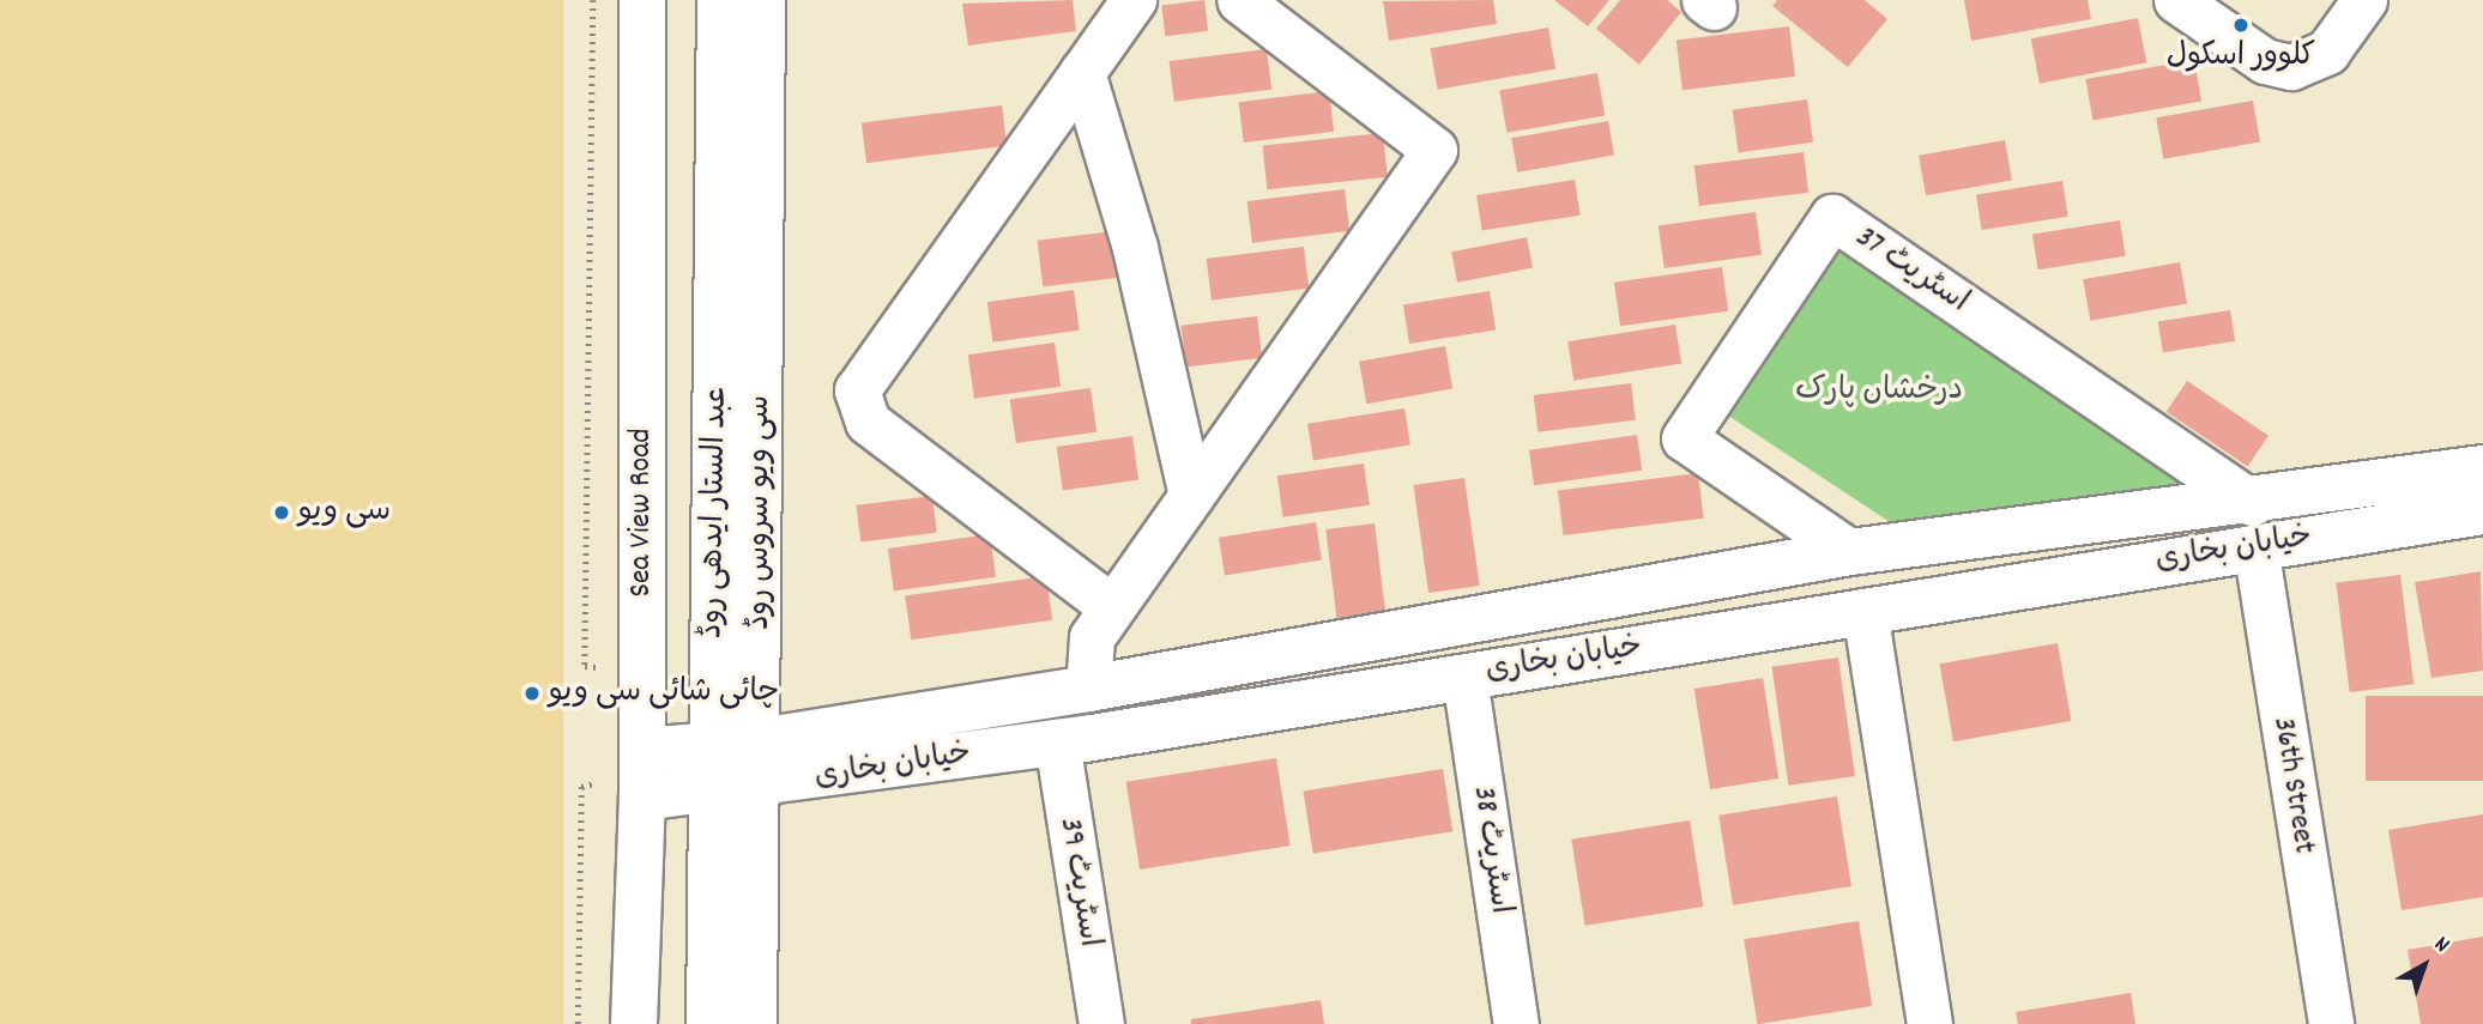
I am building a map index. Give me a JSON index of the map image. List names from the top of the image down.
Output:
{
  "streets": {
    "street": [
      "اسٹریٹ 37",
      "Sea View Road",
      "عبد الستار ایدھی روڈ",
      "سی ویو سروس روڈ",
      "خیابان بخاری",
      "36th Street",
      "اسٹریٹ 38",
      "اسٹریٹ 39"
    ]
  },
  "crossings": [
    ["اسٹریٹ 37", "خیابان بخاری"],
    ["اسٹریٹ 37", "36th Street"],
    ["Sea View Road", "خیابان بخاری"],
    ["عبد الستار ایدھی روڈ", "سی ویو سروس روڈ"],
    ["عبد الستار ایدھی روڈ", "خیابان بخاری"],
    ["سی ویو سروس روڈ", "خیابان بخاری"],
    ["خیابان بخاری", "36th Street"],
    ["خیابان بخاری", "اسٹریٹ 38"],
    ["خیابان بخاری", "اسٹریٹ 39"]
  ],
  "parks": ["درخشاں پارک"],
  "places": ["کلوور اسکول", "سی ویو", "چائی شائی سی ویو"],
  "north": "top right"
}
